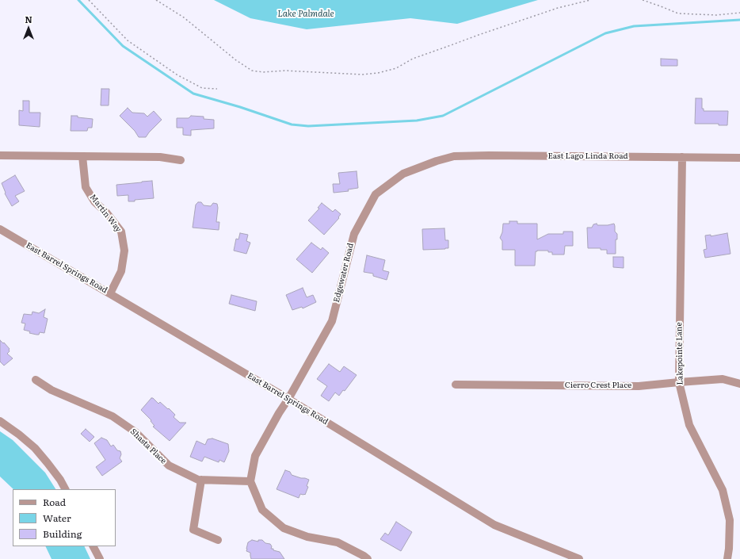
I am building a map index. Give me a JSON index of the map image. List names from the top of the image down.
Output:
{
  "streets": {
    "street": [
      "East Lago Linda Road",
      "Martin Way",
      "East Barrel Springs Road",
      "Edgewater Road",
      "Lakepointe Lane",
      "Cierro Crest Place",
      "Shasta Place"
    ]
  },
  "crossings": [
    ["East Lago Linda Road", "Edgewater Road"],
    ["East Lago Linda Road", "Lakepointe Lane"],
    ["Martin Way", "East Barrel Springs Road"],
    ["East Barrel Springs Road", "Edgewater Road"],
    ["Edgewater Road", "Shasta Place"],
    ["Lakepointe Lane", "Cierro Crest Place"]
  ],
  "water": ["Lake Palmdale"],
  "legend": ["Road", "Water", "Building"],
  "north": "top"
}
